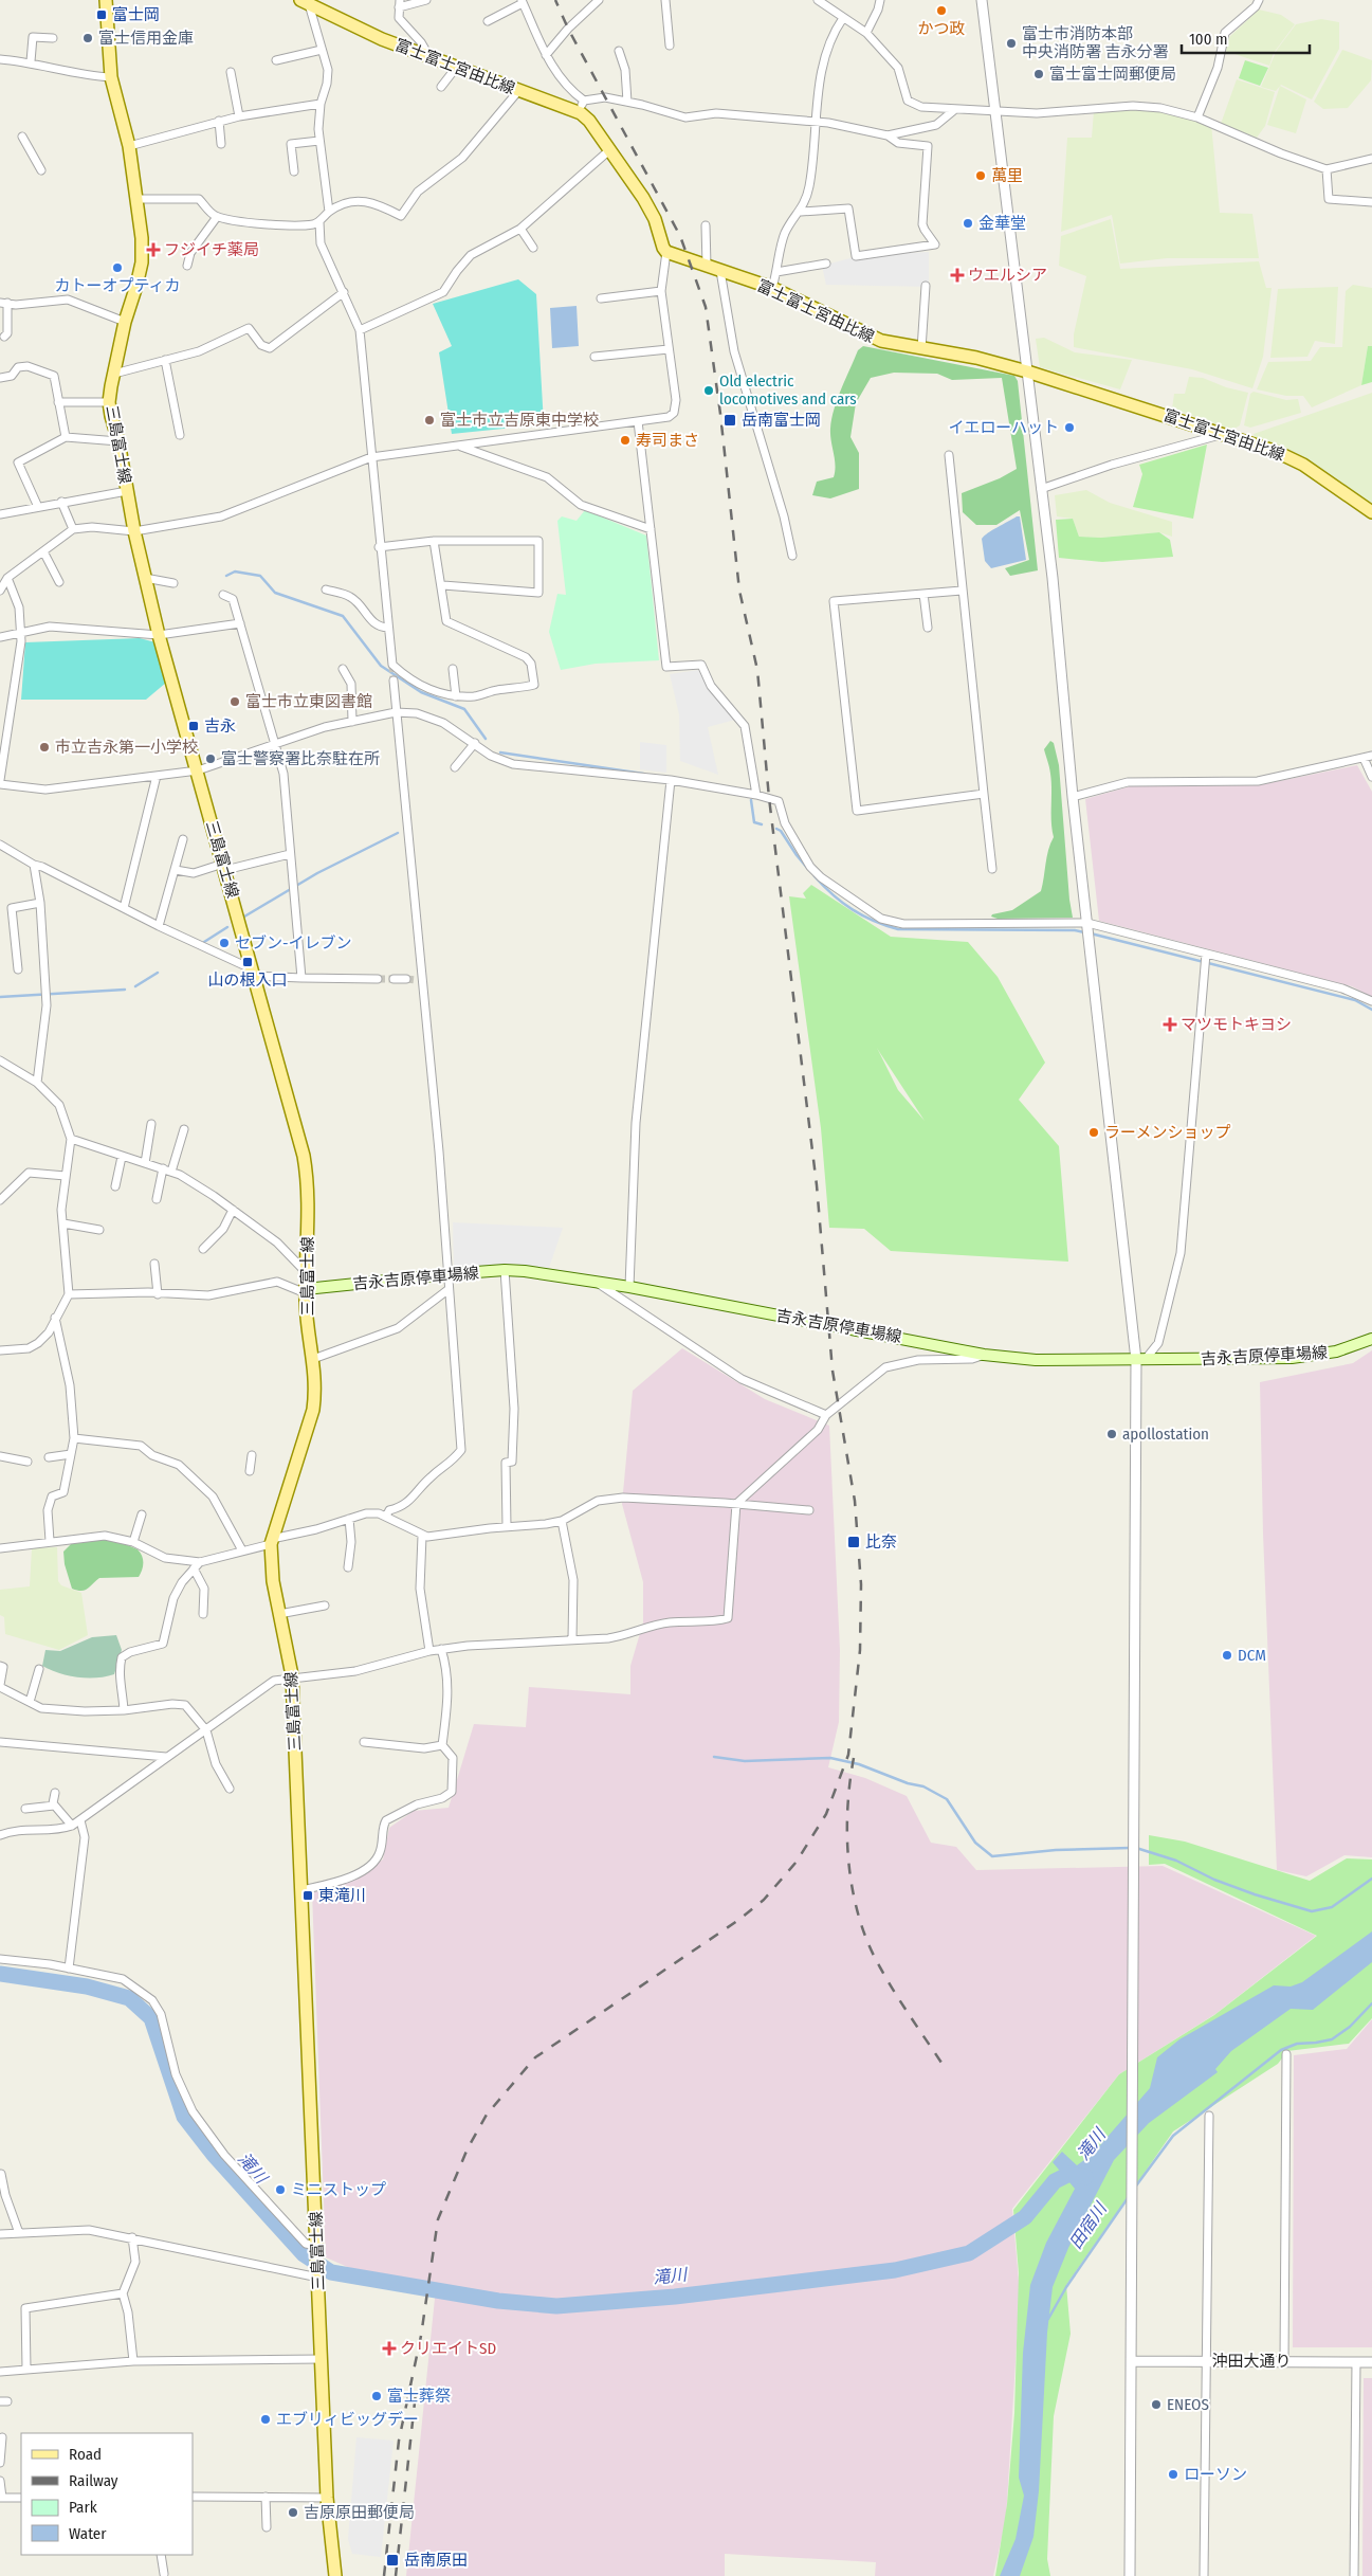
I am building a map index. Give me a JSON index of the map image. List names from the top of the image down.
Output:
{
  "streets": {
    "main road": ["富士富士宮由比線", "三島富士線", "吉永吉原停車場線"],
    "street": ["沖田大通り"]
  },
  "crossings": [
    ["三島富士線", "吉永吉原停車場線"]
  ],
  "water": ["滝川", "田宿川"],
  "places": {
    "other": [
      "かつ政",
      "富士信用金庫",
      "富士市消防本部 中央消防署 吉永分署",
      "富士富士岡郵便局",
      "萬里",
      "金華堂",
      "カトーオプティカ",
      "Old electric locomotives and cars",
      "富士市立吉原東中学校",
      "イエローハット",
      "寿司まさ",
      "富士市立東図書館",
      "市立吉永第一小学校",
      "富士警察署比奈駐在所",
      "セブン-イレブン",
      "ラーメンショップ",
      "apollostation",
      "DCM",
      "ミニストップ",
      "富士葬祭",
      "ENEOS",
      "エブリィビッグデー",
      "ローソン",
      "吉原原田郵便局"
    ],
    "transit": [
      "富士岡",
      "岳南富士岡",
      "吉永",
      "山の根入口",
      "比奈",
      "東滝川",
      "岳南原田"
    ],
    "health": [
      "フジイチ薬局",
      "ウエルシア",
      "マツモトキヨシ",
      "クリエイトSD"
    ]
  },
  "legend": [
    "Road",
    "Railway",
    "Park",
    "Water"
  ],
  "scale_bar": "100 m"
}
